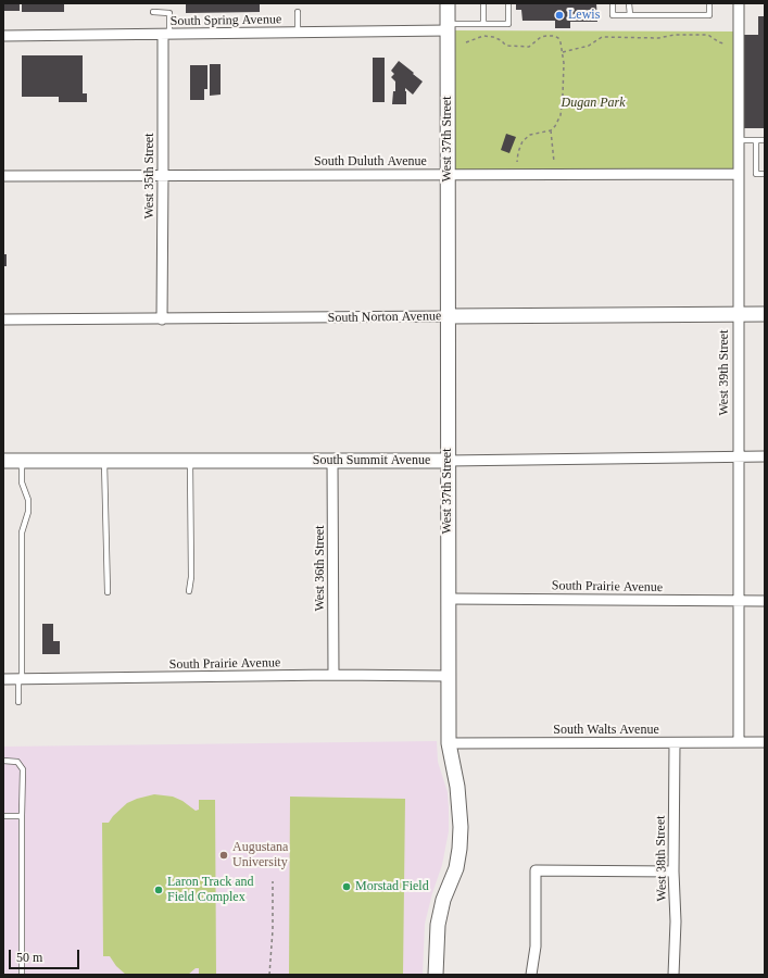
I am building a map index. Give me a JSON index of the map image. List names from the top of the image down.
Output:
{
  "streets": {
    "street": [
      "South Spring Avenue",
      "West 37th Street",
      "South Duluth Avenue",
      "West 35th Street",
      "South Norton Avenue",
      "West 39th Street",
      "South Summit Avenue",
      "West 36th Street",
      "South Prairie Avenue",
      "South Walts Avenue",
      "West 38th Street"
    ]
  },
  "crossings": [
    ["South Spring Avenue", "West 37th Street"],
    ["South Spring Avenue", "West 35th Street"],
    ["West 37th Street", "South Duluth Avenue"],
    ["West 37th Street", "South Norton Avenue"],
    ["West 37th Street", "South Summit Avenue"],
    ["West 37th Street", "South Prairie Avenue"],
    ["West 37th Street", "South Walts Avenue"],
    ["South Duluth Avenue", "West 35th Street"],
    ["South Duluth Avenue", "West 39th Street"],
    ["West 35th Street", "South Norton Avenue"],
    ["South Norton Avenue", "West 39th Street"],
    ["West 39th Street", "South Summit Avenue"],
    ["West 39th Street", "South Prairie Avenue"],
    ["West 39th Street", "South Walts Avenue"],
    ["South Summit Avenue", "West 36th Street"],
    ["West 36th Street", "South Prairie Avenue"],
    ["South Walts Avenue", "West 38th Street"]
  ],
  "parks": ["Dugan Park"],
  "places": [
    "Lewis",
    "Augustana University",
    "Morstad Field",
    "Laron Track and Field Complex"
  ],
  "scale_bar": "50 m"
}
